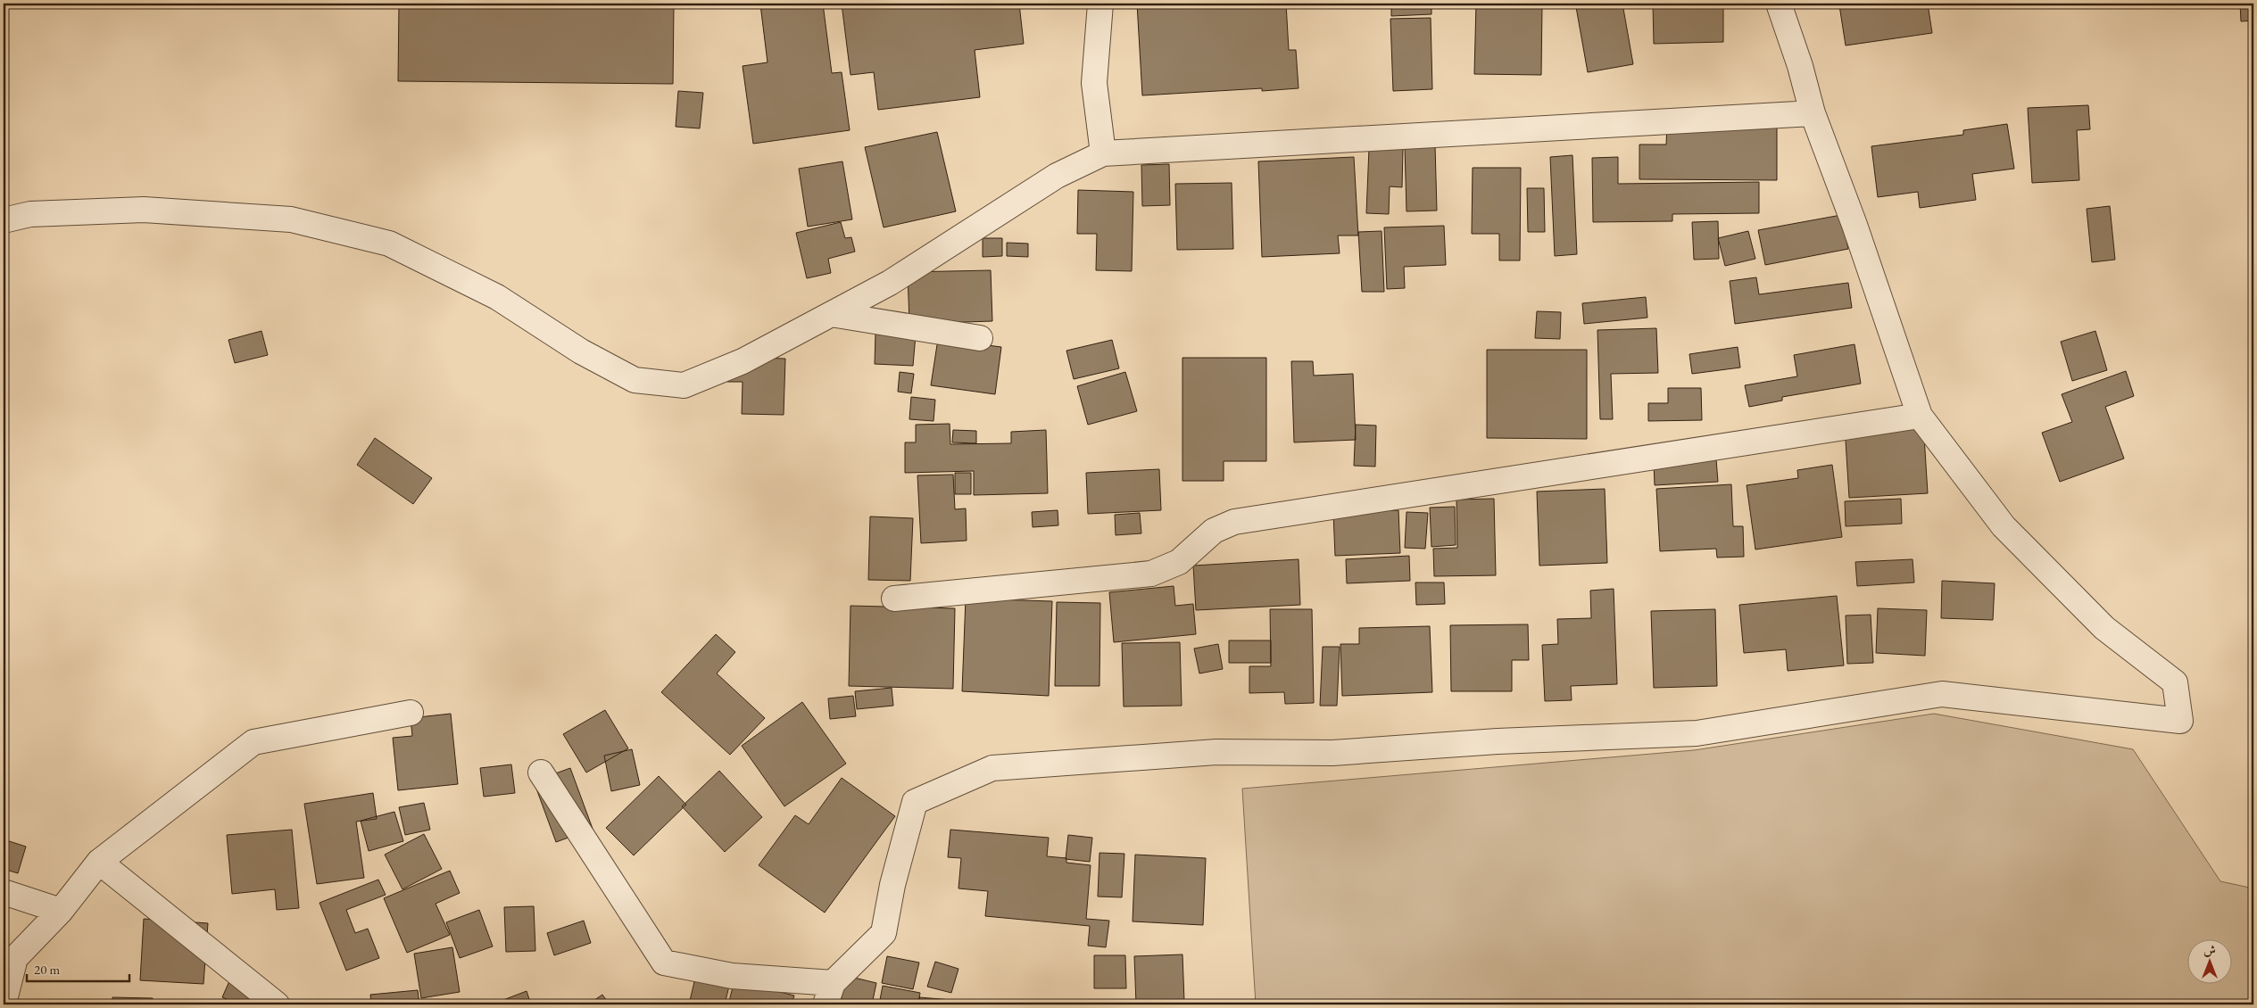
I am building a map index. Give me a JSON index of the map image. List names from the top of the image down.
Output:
{
  "scale_bar": "20 m",
  "north": "top"
}
